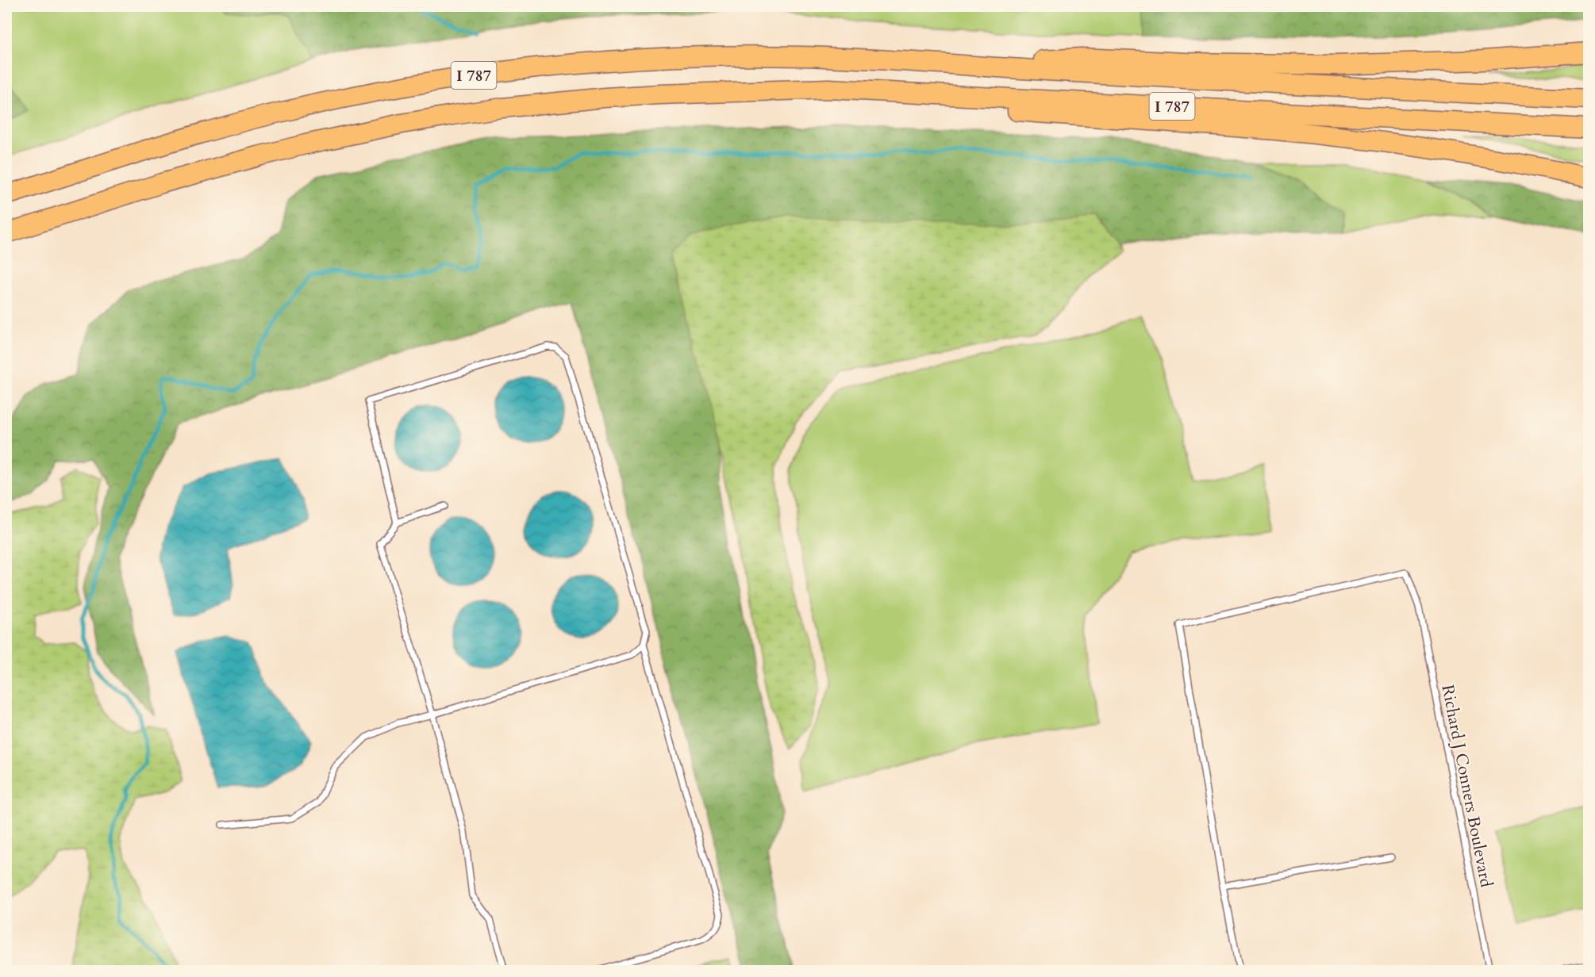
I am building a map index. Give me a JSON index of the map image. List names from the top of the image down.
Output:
{
  "streets": {
    "highway": ["I 787"],
    "lane": ["Richard J Conners Boulevard"]
  }
}
